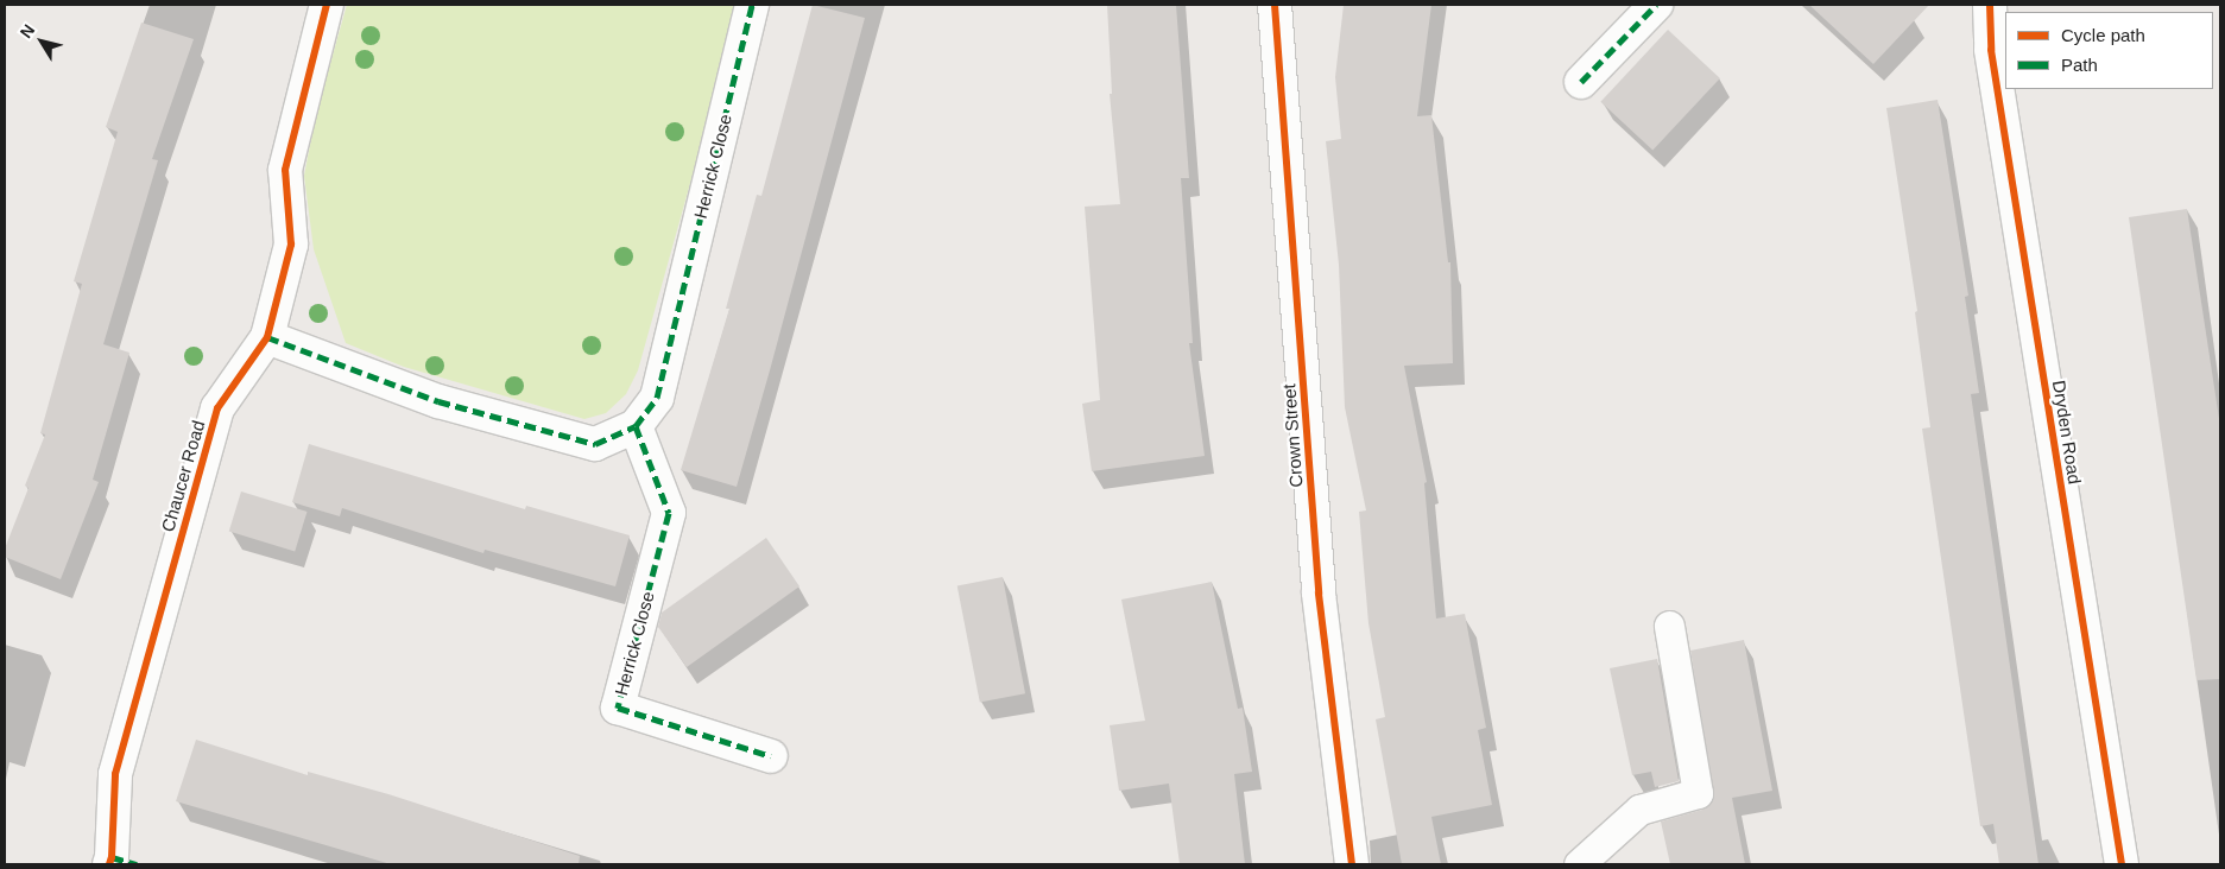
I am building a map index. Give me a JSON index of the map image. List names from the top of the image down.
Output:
{
  "streets": {
    "street": [
      "Herrick Close",
      "Dryden Road",
      "Crown Street",
      "Chaucer Road"
    ]
  },
  "legend": ["Cycle path", "Path"],
  "north": "top left"
}
